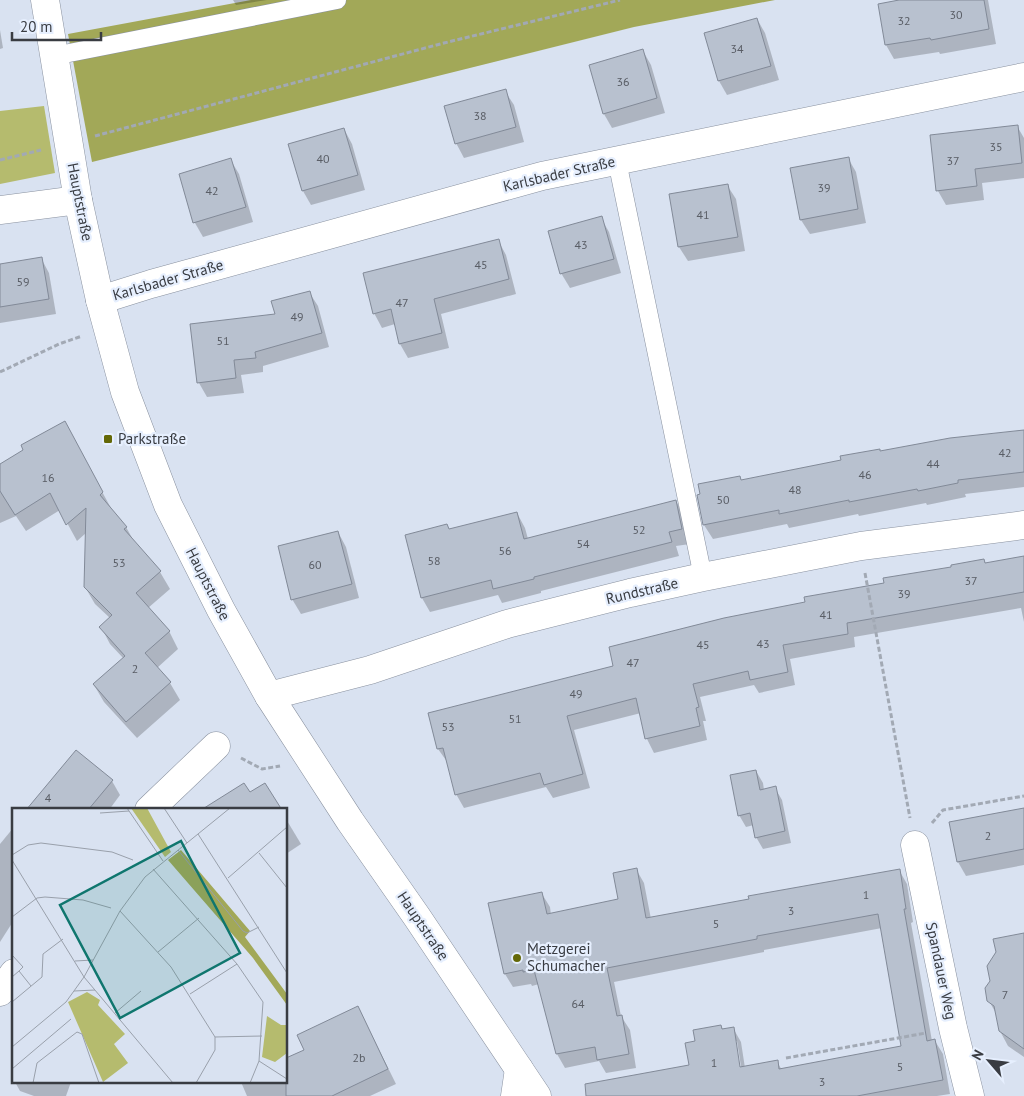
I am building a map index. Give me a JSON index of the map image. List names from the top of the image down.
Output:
{
  "streets": {
    "street": [
      "Karlsbader Straße",
      "Hauptstraße",
      "Rundstraße",
      "Spandauer Weg"
    ]
  },
  "crossings": [
    ["Karlsbader Straße", "Hauptstraße"],
    ["Hauptstraße", "Rundstraße"]
  ],
  "places": {
    "transit": ["Parkstraße"],
    "other": ["Metzgerei Schumacher"]
  },
  "house_numbers": [
    "30",
    "32",
    "34",
    "36",
    "38",
    "35",
    "40",
    "37",
    "39",
    "42",
    "41",
    "43",
    "45",
    "59",
    "47",
    "49",
    "51",
    "42",
    "44",
    "46",
    "16",
    "48",
    "50",
    "52",
    "54",
    "56",
    "58",
    "53",
    "60",
    "37",
    "39",
    "41",
    "43",
    "45",
    "47",
    "2",
    "49",
    "51",
    "53",
    "4",
    "2",
    "1",
    "3",
    "5",
    "7",
    "64",
    "2b",
    "1",
    "5",
    "3"
  ],
  "scale_bar": "20 m",
  "north": "top left"
}
